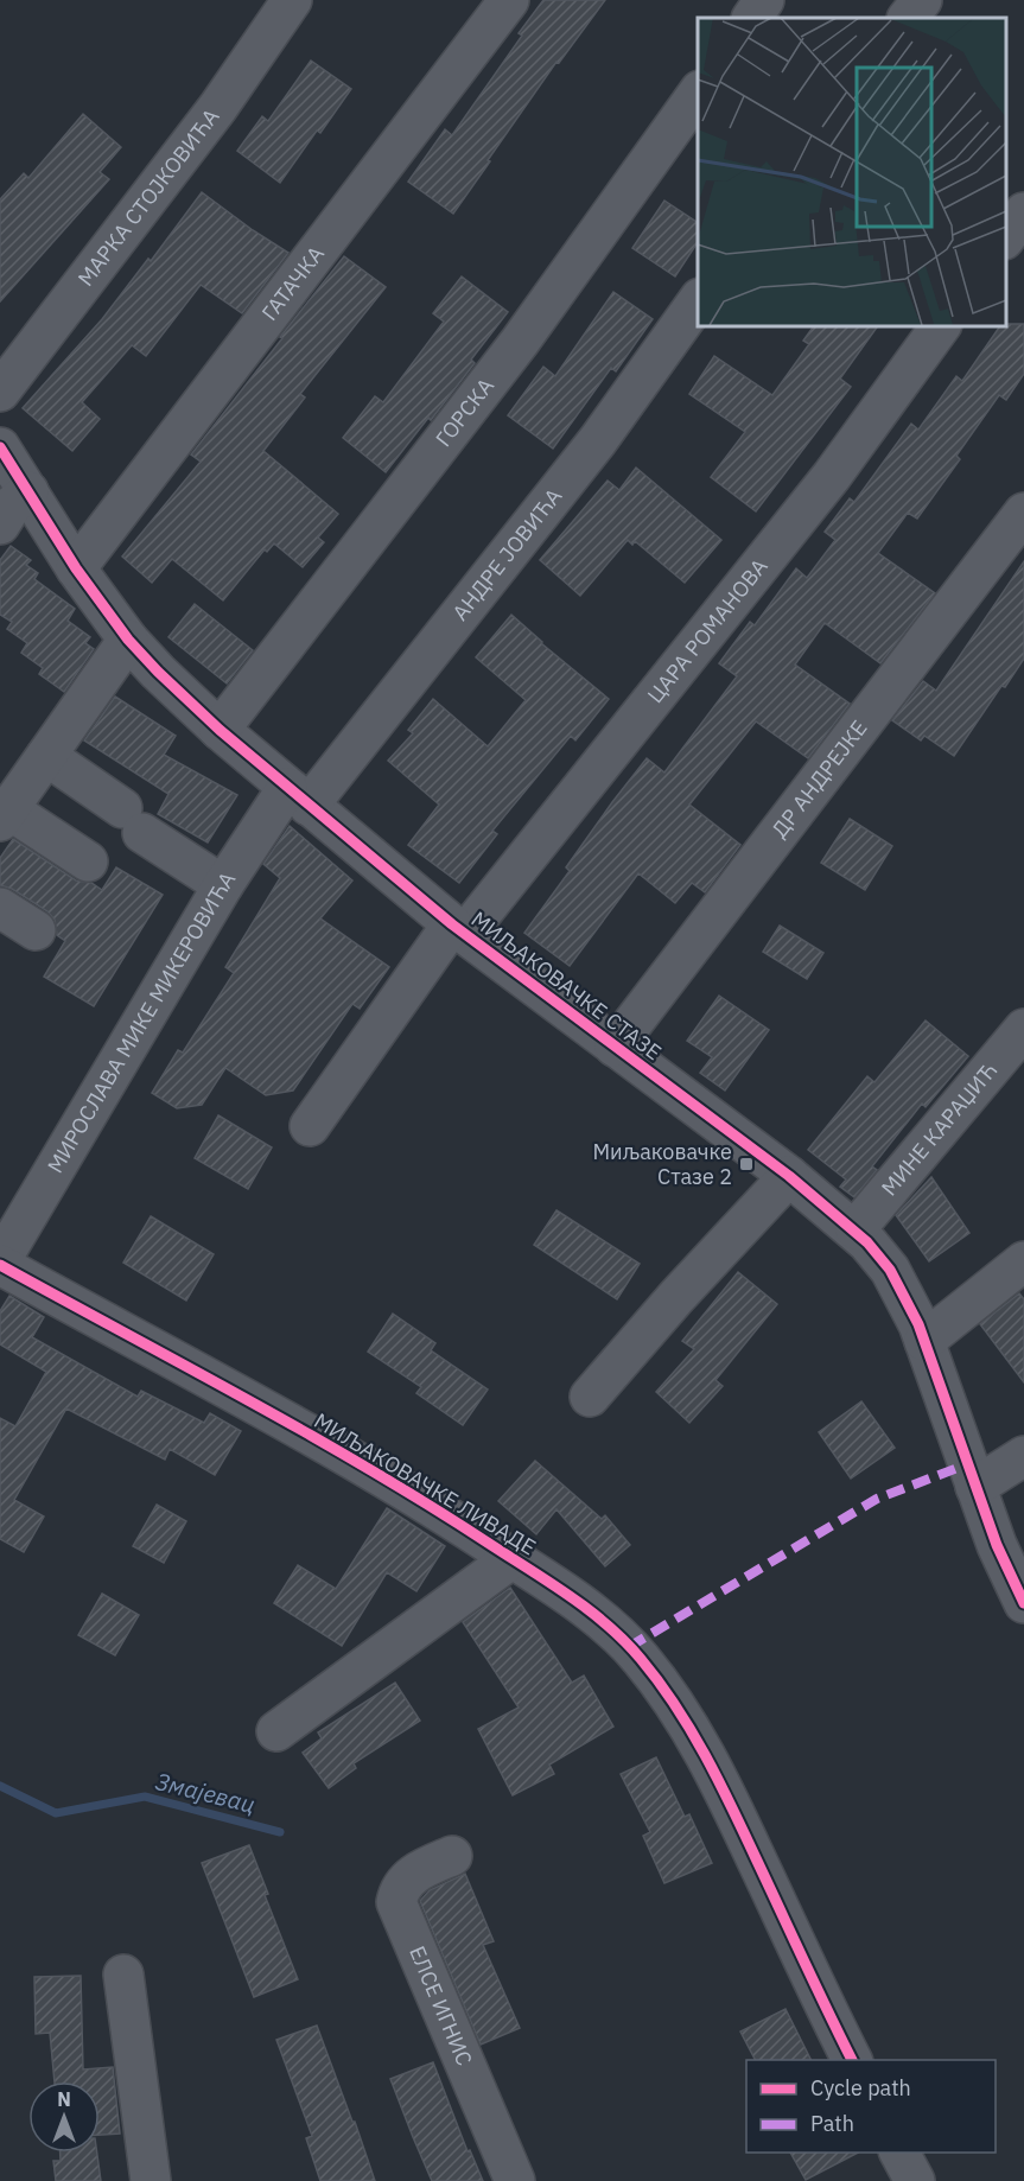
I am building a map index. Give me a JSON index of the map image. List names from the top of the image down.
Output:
{
  "streets": {
    "street": [
      "МАРКА СТОЈКОВИЋА",
      "ГАТАЧКА",
      "ГОРСКА",
      "АНДРЕ ЈОВИЋА",
      "ЦАРА РОМАНОВА",
      "ДР АНДРЕЈКЕ",
      "МИЉАКОВАЧКЕ СТАЗЕ",
      "МИРОСЛАВА МИКЕ МИКЕРОВИЋА",
      "МИНЕ КАРАЏИЋ",
      "МИЉАКОВАЧКЕ ЛИВАДЕ",
      "ЕЛСЕ ИГНИС"
    ]
  },
  "crossings": [
    ["ГАТАЧКА", "МИЉАКОВАЧКЕ СТАЗЕ"],
    ["ГОРСКА", "МИЉАКОВАЧКЕ СТАЗЕ"],
    ["АНДРЕ ЈОВИЋА", "МИЉАКОВАЧКЕ СТАЗЕ"],
    ["АНДРЕ ЈОВИЋА", "МИРОСЛАВА МИКЕ МИКЕРОВИЋА"],
    ["ЦАРА РОМАНОВА", "МИЉАКОВАЧКЕ СТАЗЕ"],
    ["ДР АНДРЕЈКЕ", "МИЉАКОВАЧКЕ СТАЗЕ"],
    ["МИЉАКОВАЧКЕ СТАЗЕ", "МИРОСЛАВА МИКЕ МИКЕРОВИЋА"],
    ["МИЉАКОВАЧКЕ СТАЗЕ", "МИНЕ КАРАЏИЋ"],
    ["МИРОСЛАВА МИКЕ МИКЕРОВИЋА", "МИЉАКОВАЧКЕ ЛИВАДЕ"]
  ],
  "water": ["Змајевац"],
  "places": {
    "transit": ["Миљаковачке Стазе 2"]
  },
  "legend": ["Cycle path", "Path"],
  "north": "top"
}
